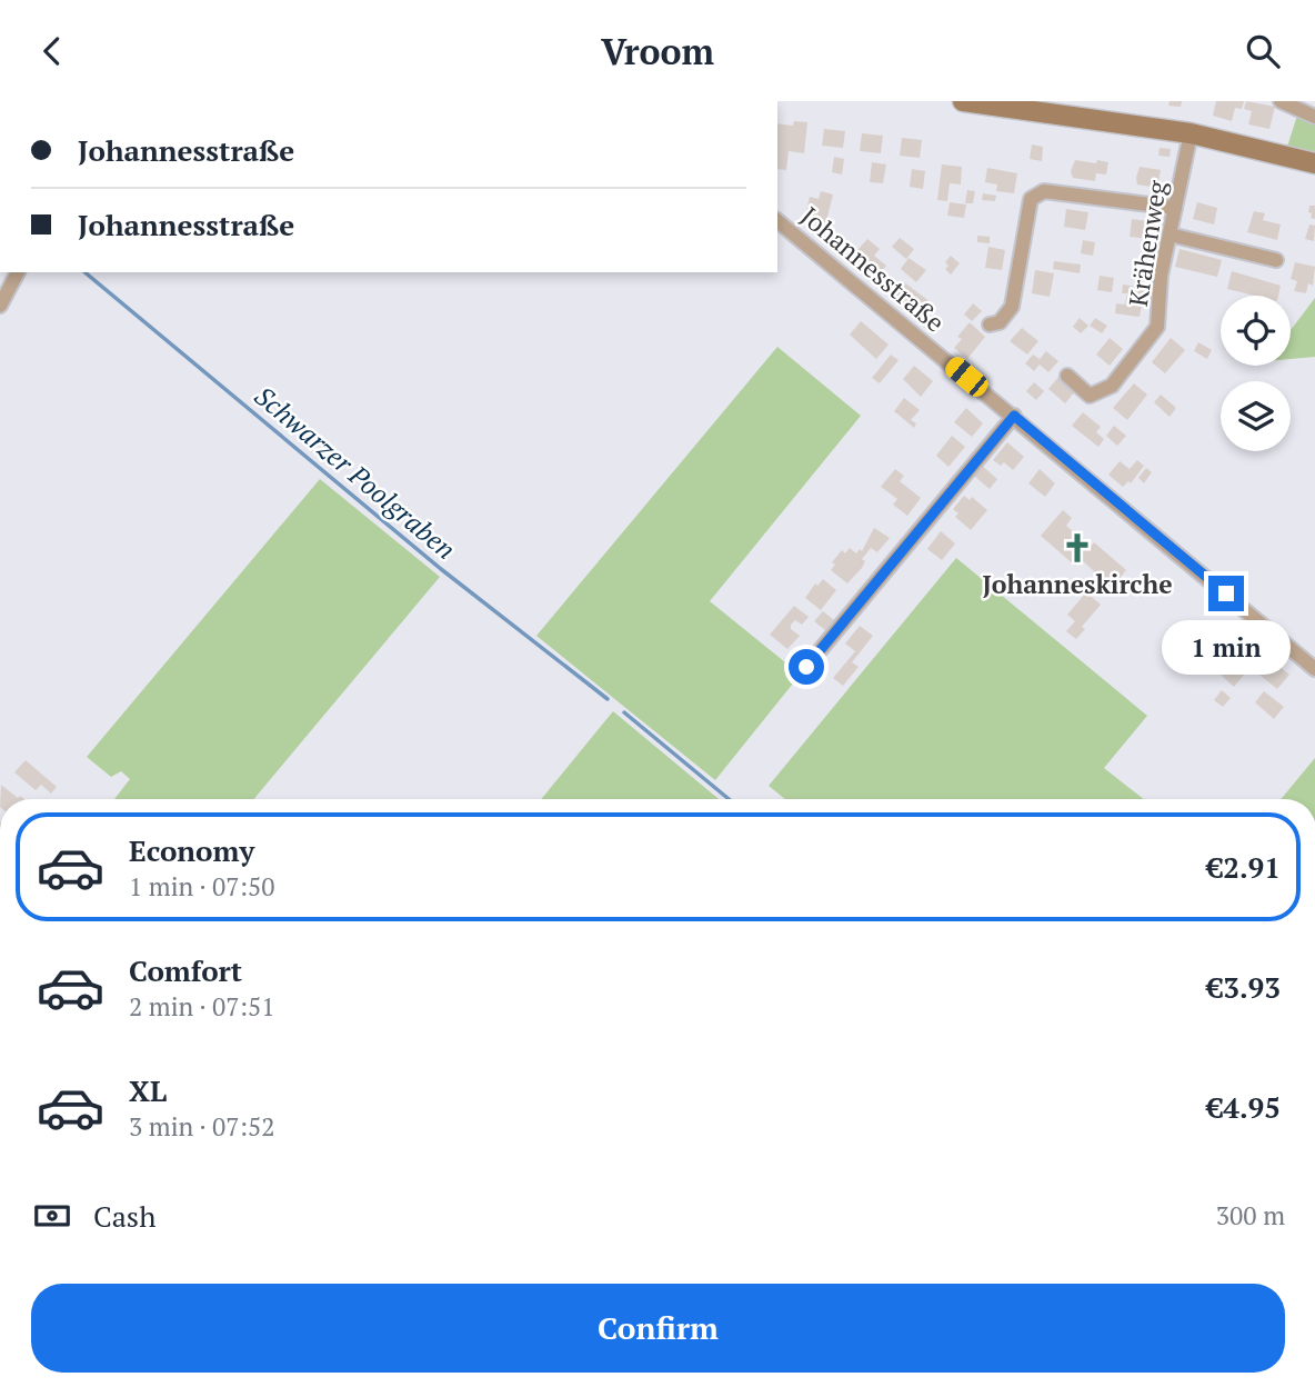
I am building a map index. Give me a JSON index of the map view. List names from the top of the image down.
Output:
{
  "streets": {
    "street": ["Krähenweg", "Johannesstraße"]
  },
  "water": ["Schwarzer Poolgraben"],
  "places": {
    "church": ["Johanneskirche"]
  },
  "page": {
    "header": "Vroom",
    "banner": ["Johannesstraße", "Johannesstraße"],
    "bubble": "1 min",
    "list": [
      {
        "name": "Economy",
        "note": "1 min · 07:50",
        "value": "€2.91"
      },
      {
        "name": "Comfort",
        "note": "2 min · 07:51",
        "value": "€3.93"
      },
      {
        "name": "XL",
        "note": "3 min · 07:52",
        "value": "€4.95"
      }
    ],
    "pay": ["Cash", "300 m"],
    "buttons": "Confirm"
  }
}
